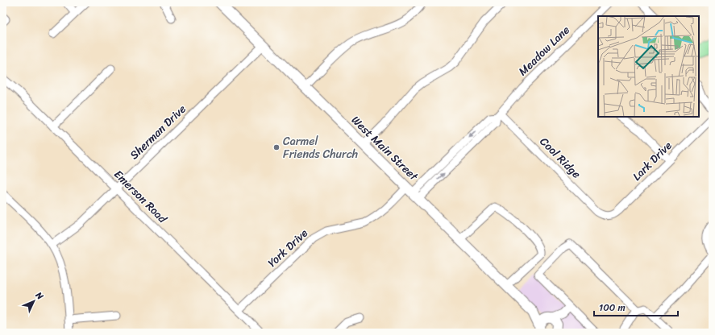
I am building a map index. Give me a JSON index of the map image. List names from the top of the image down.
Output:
{
  "streets": {
    "main road": ["West Main Street"],
    "street": [
      "Meadow Lane",
      "Sherman Drive",
      "Cool Ridge",
      "Lark Drive",
      "Emerson Road",
      "York Drive"
    ]
  },
  "crossings": [
    ["Meadow Lane", "West Main Street"],
    ["Meadow Lane", "Cool Ridge"],
    ["Meadow Lane", "York Drive"],
    ["Sherman Drive", "West Main Street"],
    ["Sherman Drive", "Emerson Road"],
    ["West Main Street", "York Drive"],
    ["Cool Ridge", "Lark Drive"],
    ["Emerson Road", "York Drive"]
  ],
  "places": ["Carmel Friends Church"],
  "scale_bar": "100 m",
  "north": "top right"
}
